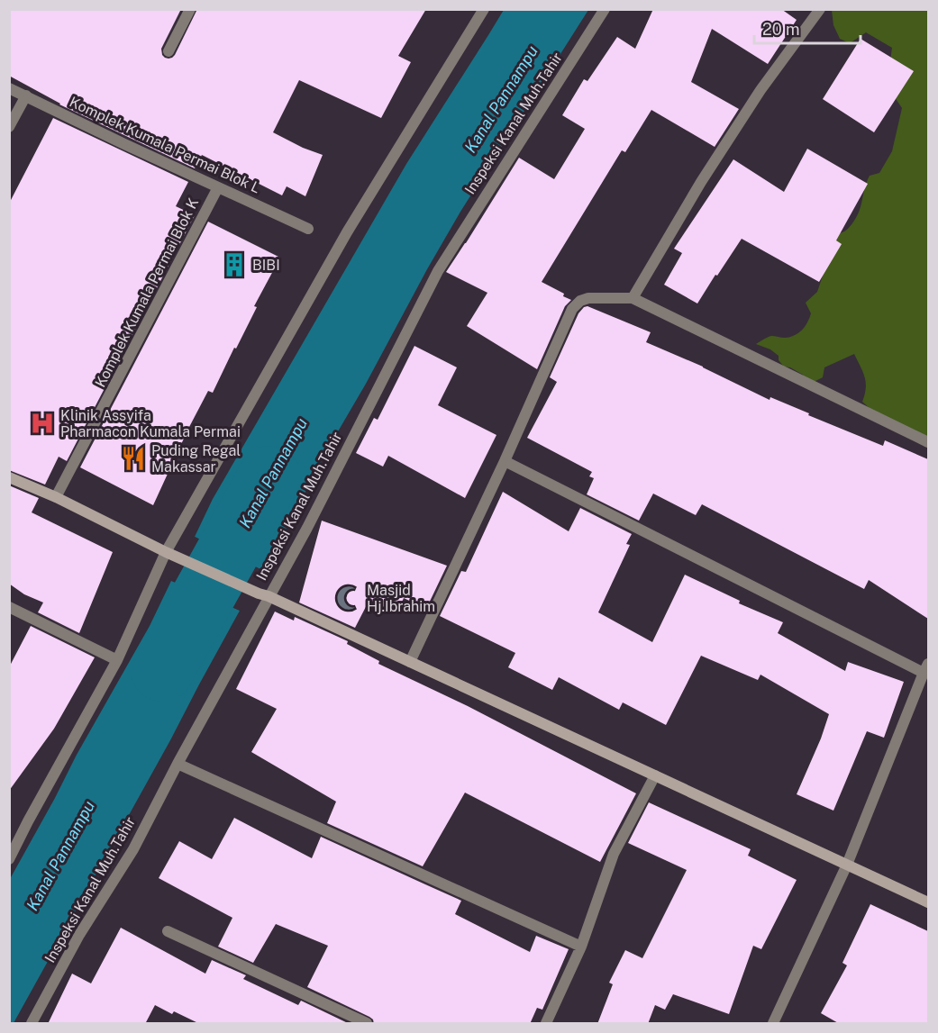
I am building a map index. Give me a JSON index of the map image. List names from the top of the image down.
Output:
{
  "streets": {
    "street": ["Inspeksi Kanal Muh.Tahir", "Komplek Kumala Permai Blok L", "Komplek Kumala Permai Blok K"]
  },
  "crossings": [
    ["Komplek Kumala Permai Blok L", "Komplek Kumala Permai Blok K"]
  ],
  "water": ["Kanal Pannampu"],
  "places": {
    "building": ["BIBI"],
    "hospital": ["Klinik Assyifa Pharmacon Kumala Permai"],
    "restaurant": ["Puding Regal Makassar"],
    "mosque": ["Masjid Hj.Ibrahim"]
  },
  "scale_bar": "20 m"
}
